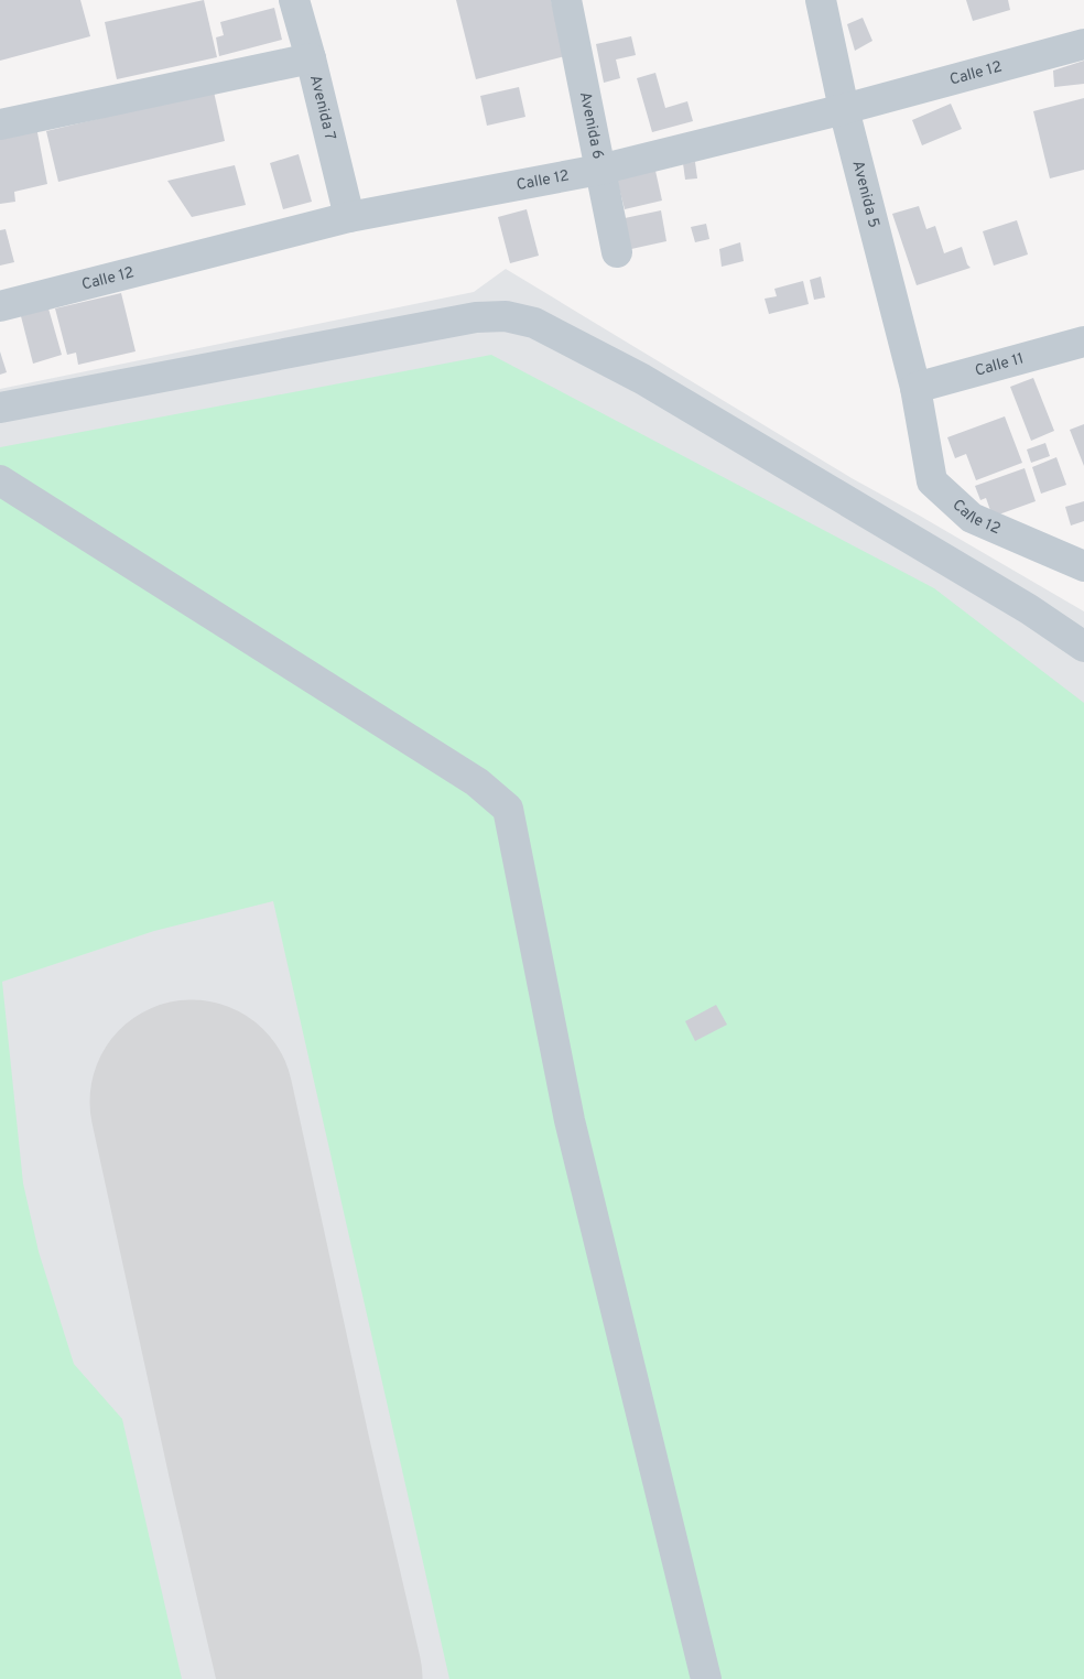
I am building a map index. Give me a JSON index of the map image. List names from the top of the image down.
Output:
{
  "streets": {
    "street": [
      "Calle 12",
      "Avenida 7",
      "Avenida 6",
      "Avenida 5",
      "Calle 11"
    ]
  },
  "crossings": [
    ["Calle 12", "Avenida 7"],
    ["Calle 12", "Avenida 6"],
    ["Calle 12", "Avenida 5"],
    ["Calle 12", "Calle 11"],
    ["Avenida 5", "Calle 11"]
  ]
}
